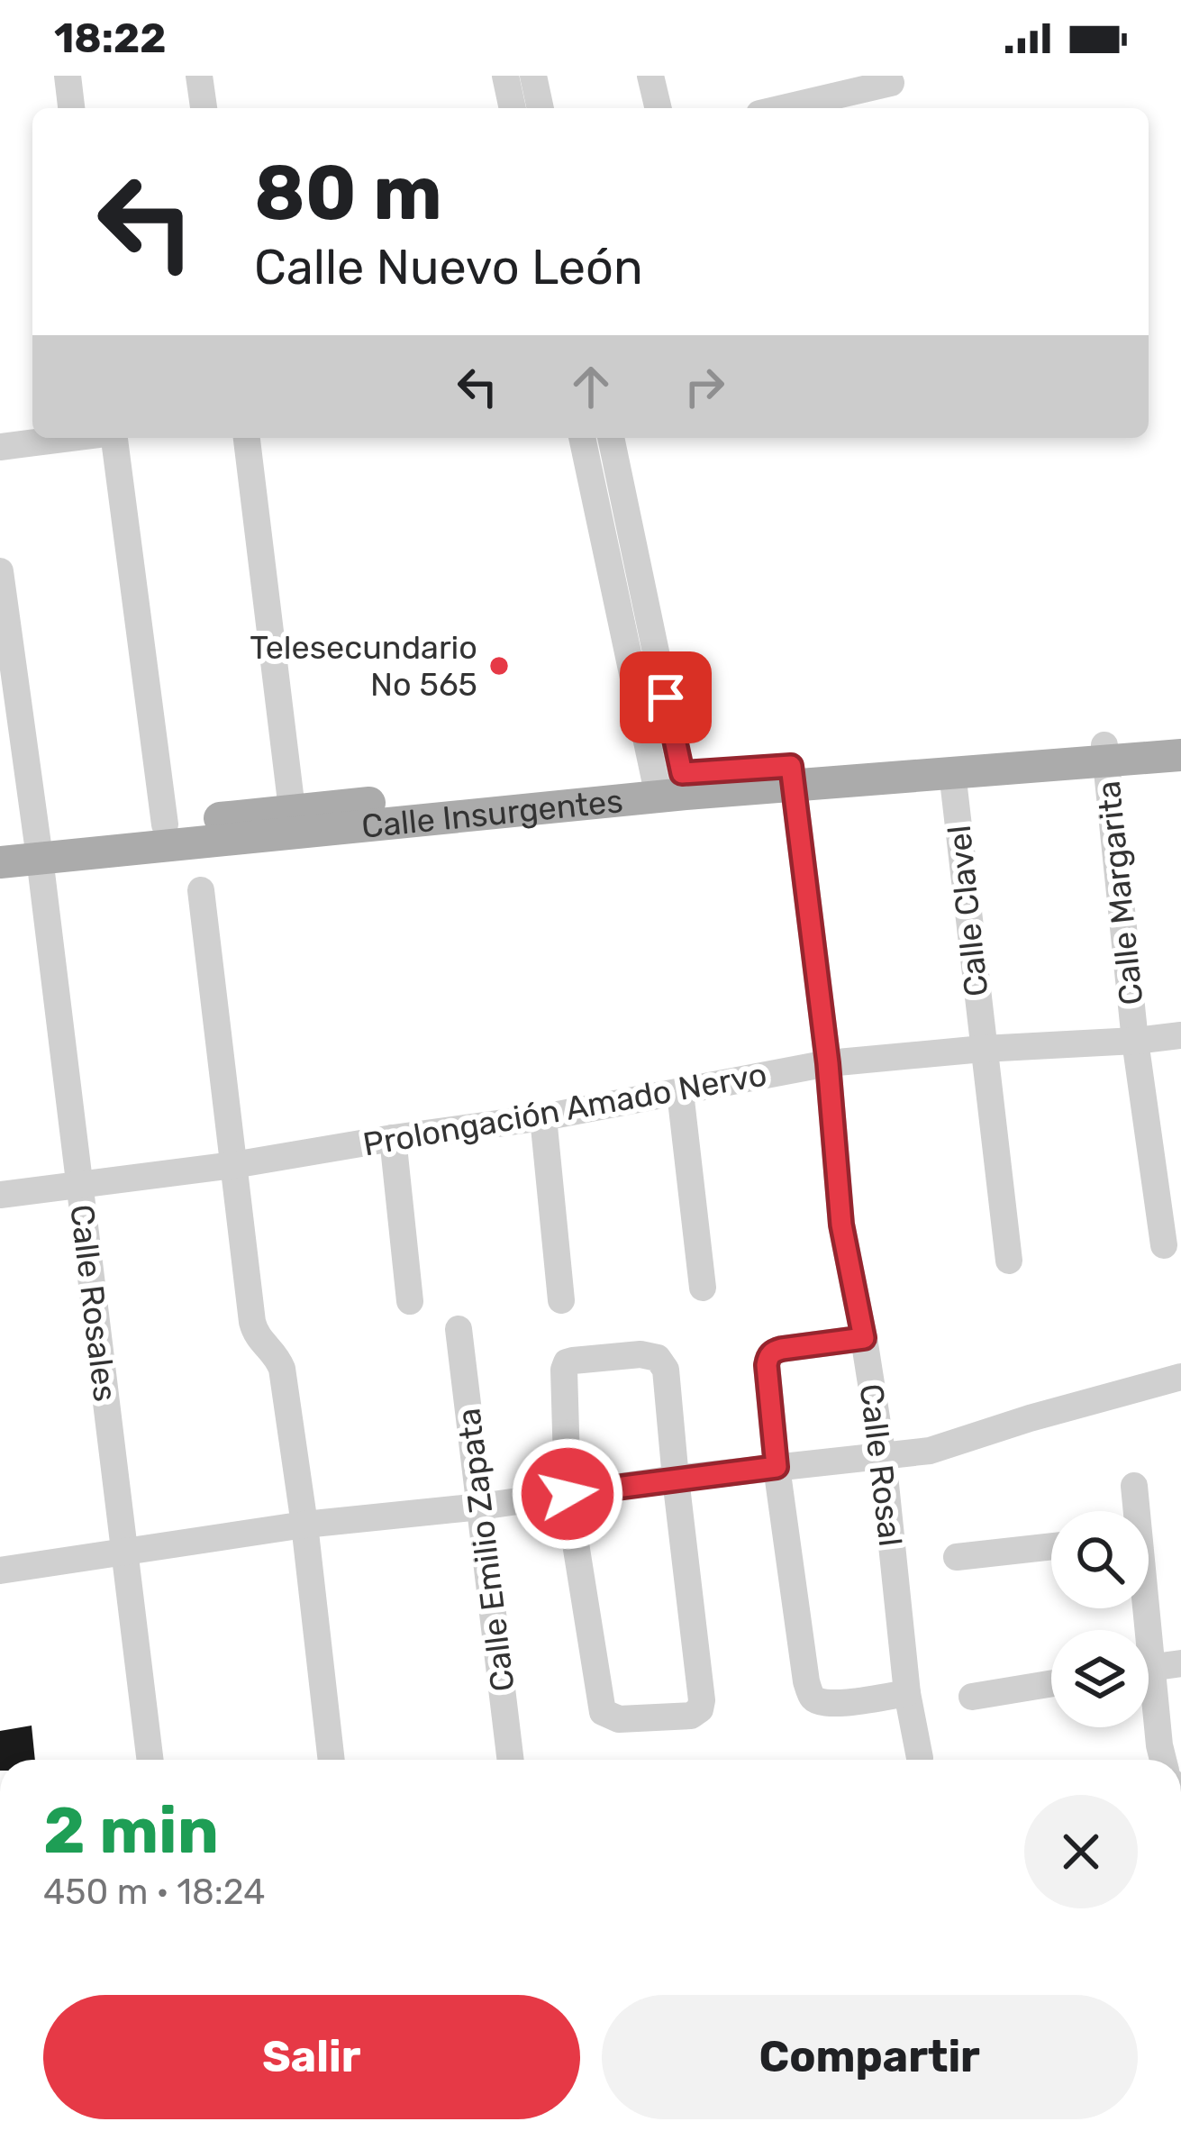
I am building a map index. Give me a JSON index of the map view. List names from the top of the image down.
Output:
{
  "streets": {
    "main road": ["Calle Insurgentes"],
    "street": [
      "Calle Margarita",
      "Calle Clavel",
      "Prolongación Amado Nervo",
      "Calle Rosales",
      "Calle Rosal",
      "Calle Emilio Zapata"
    ]
  },
  "crossings": [
    ["Calle Insurgentes", "Calle Margarita"],
    ["Calle Insurgentes", "Calle Clavel"],
    ["Calle Insurgentes", "Calle Rosales"],
    ["Calle Insurgentes", "Calle Rosal"],
    ["Calle Margarita", "Prolongación Amado Nervo"],
    ["Calle Clavel", "Prolongación Amado Nervo"],
    ["Prolongación Amado Nervo", "Calle Rosales"],
    ["Prolongación Amado Nervo", "Calle Rosal"]
  ],
  "places": ["Telesecundario No 565"],
  "page": {
    "status": "18:22",
    "turn": ["80 m", "Calle Nuevo León"],
    "heading": ["2 min", "450 m · 18:24"],
    "buttons": ["Salir", "Compartir"]
  }
}
